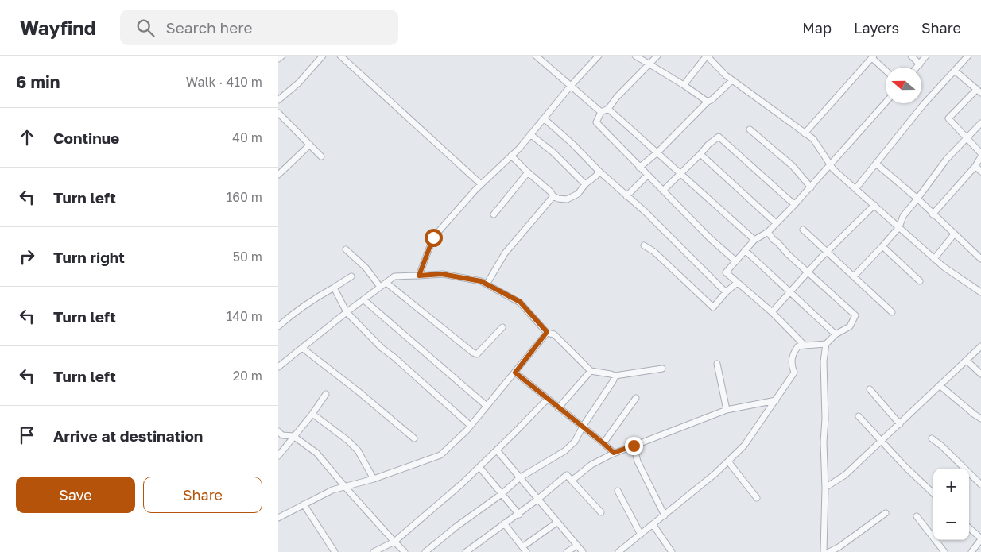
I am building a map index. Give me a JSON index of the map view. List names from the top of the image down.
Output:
{
  "north": "left",
  "page": {
    "header": "Wayfind",
    "search": "Search here",
    "nav": ["Map", "Layers", "Share"],
    "heading": ["6 min", "Walk · 410 m"],
    "list": [
      ["Continue", "40 m"],
      ["Turn left", "160 m"],
      ["Turn right", "50 m"],
      ["Turn left", "140 m"],
      ["Turn left", "20 m"],
      "Arrive at destination"
    ],
    "buttons": ["Save", "Share"],
    "map_buttons": ["+", "−"]
  }
}
